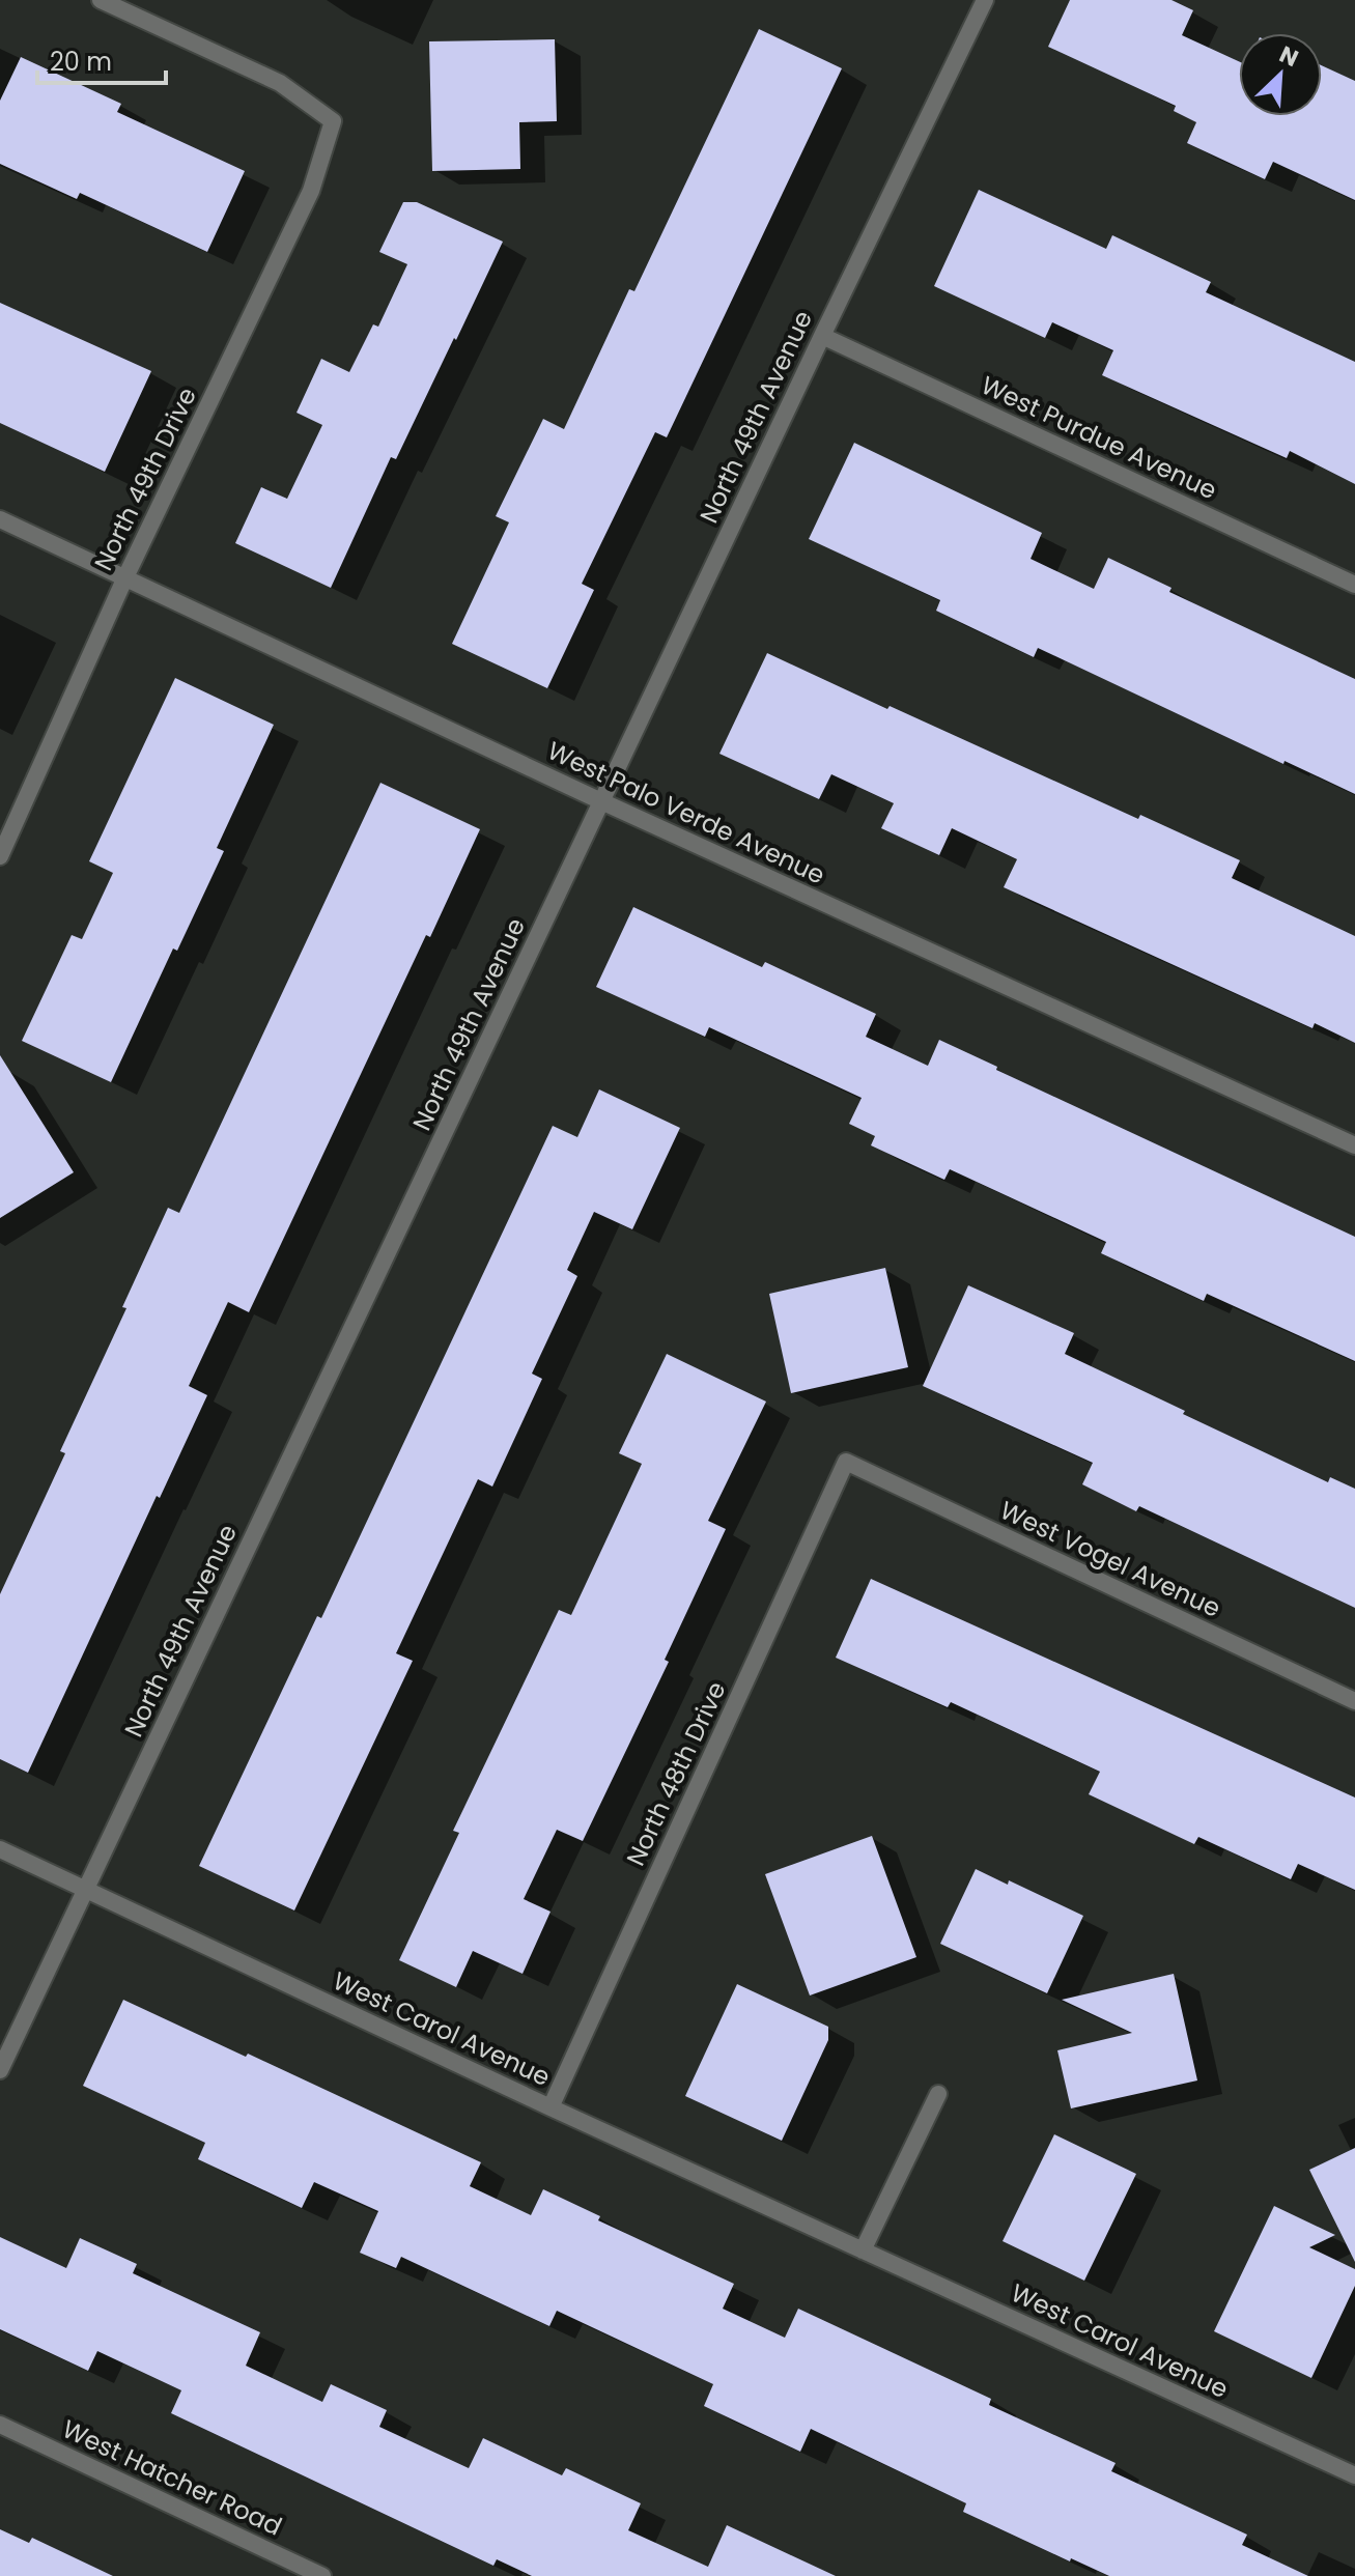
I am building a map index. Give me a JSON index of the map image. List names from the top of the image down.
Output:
{
  "streets": {
    "street": [
      "North 49th Avenue",
      "West Purdue Avenue",
      "North 49th Drive",
      "West Palo Verde Avenue",
      "West Vogel Avenue",
      "North 48th Drive",
      "West Carol Avenue",
      "West Hatcher Road"
    ]
  },
  "crossings": [
    ["North 49th Avenue", "West Purdue Avenue"],
    ["North 49th Avenue", "West Palo Verde Avenue"],
    ["North 49th Avenue", "West Carol Avenue"],
    ["North 49th Drive", "West Palo Verde Avenue"],
    ["West Vogel Avenue", "North 48th Drive"],
    ["North 48th Drive", "West Carol Avenue"]
  ],
  "scale_bar": "20 m",
  "north": "top right"
}
